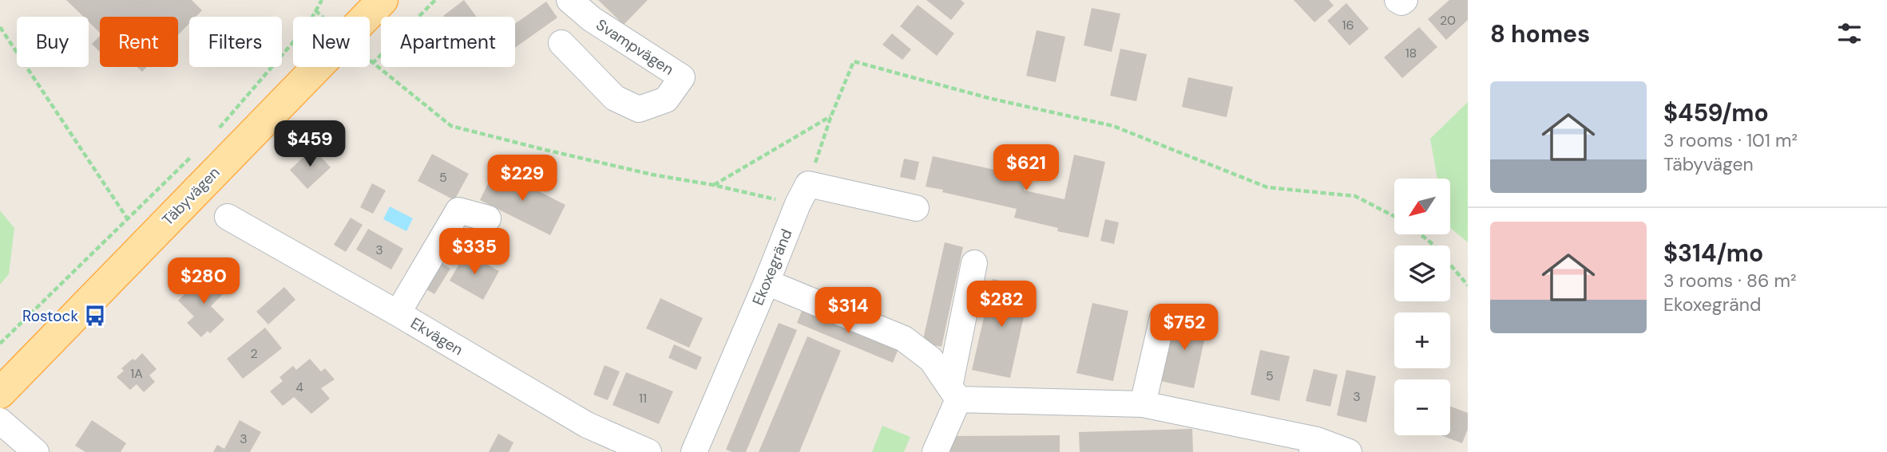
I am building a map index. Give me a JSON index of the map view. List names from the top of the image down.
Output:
{
  "streets": {
    "main road": ["Täbyvägen"],
    "street": ["Svampvägen", "Ekoxegränd", "Ekvägen"]
  },
  "places": {
    "bus stop": ["Rostock"]
  },
  "house_numbers": [
    "20",
    "16",
    "18",
    "5",
    "3",
    "2",
    "1A",
    "5",
    "4",
    "3",
    "11",
    "3"
  ],
  "north": "bottom left",
  "page": {
    "heading": "8 homes",
    "chip": [
      "Buy",
      "Rent",
      "Filters",
      "New",
      "Apartment"
    ],
    "list": [
      {
        "name": "$459/mo",
        "note": "3 rooms · 101 m² · Täbyvägen"
      },
      {
        "name": "$314/mo",
        "note": "3 rooms · 86 m² · Ekoxegränd"
      }
    ],
    "price": [
      "$459",
      "$621",
      "$229",
      "$335",
      "$280",
      "$282",
      "$314",
      "$752"
    ],
    "map_buttons": ["+", "−"]
  }
}
